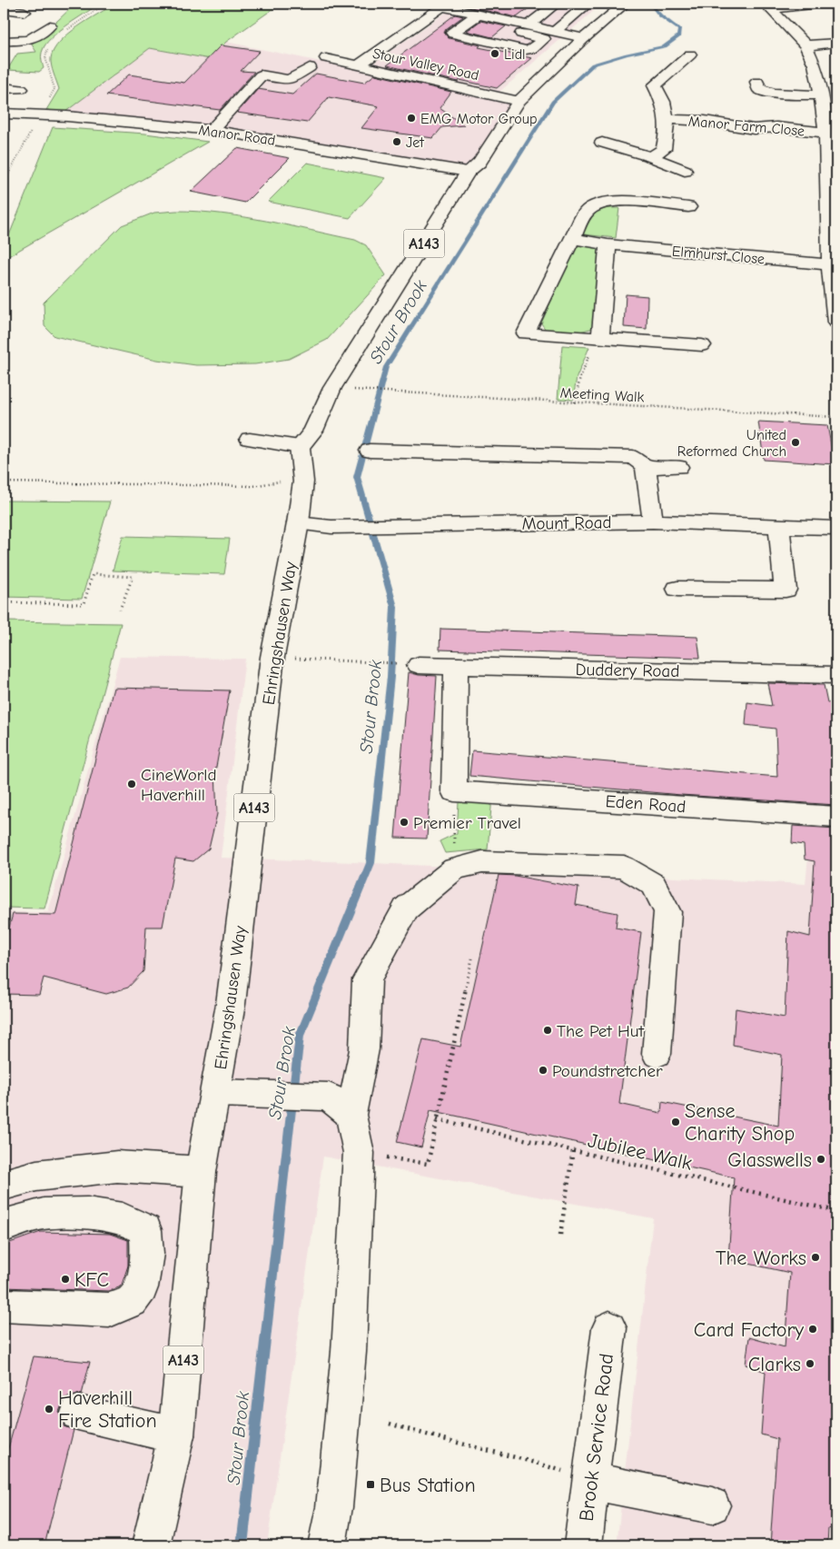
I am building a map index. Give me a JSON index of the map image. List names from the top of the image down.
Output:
{
  "streets": {
    "street": [
      "Stour Valley Road",
      "Manor Farm Close",
      "Manor Road",
      "A143",
      "Elmhurst Close",
      "Mount Road",
      "Ehringshausen Way",
      "Duddery Road",
      "Eden Road",
      "Brook Service Road"
    ],
    "path": ["Meeting Walk", "Jubilee Walk"]
  },
  "crossings": [
    ["Stour Valley Road", "Manor Road"],
    ["Stour Valley Road", "A143"],
    ["Manor Road", "A143"],
    ["A143", "Ehringshausen Way"],
    ["Mount Road", "Ehringshausen Way"]
  ],
  "water": ["Stour Brook"],
  "places": {
    "other": [
      "Lidl",
      "EMG Motor Group",
      "Jet",
      "United Reformed Church",
      "CineWorld Haverhill",
      "Premier Travel",
      "The Pet Hut",
      "Poundstretcher",
      "Sense Charity Shop",
      "Glasswells",
      "The Works",
      "KFC",
      "Card Factory",
      "Clarks",
      "Haverhill Fire Station"
    ],
    "transit": ["Bus Station"]
  }
}
